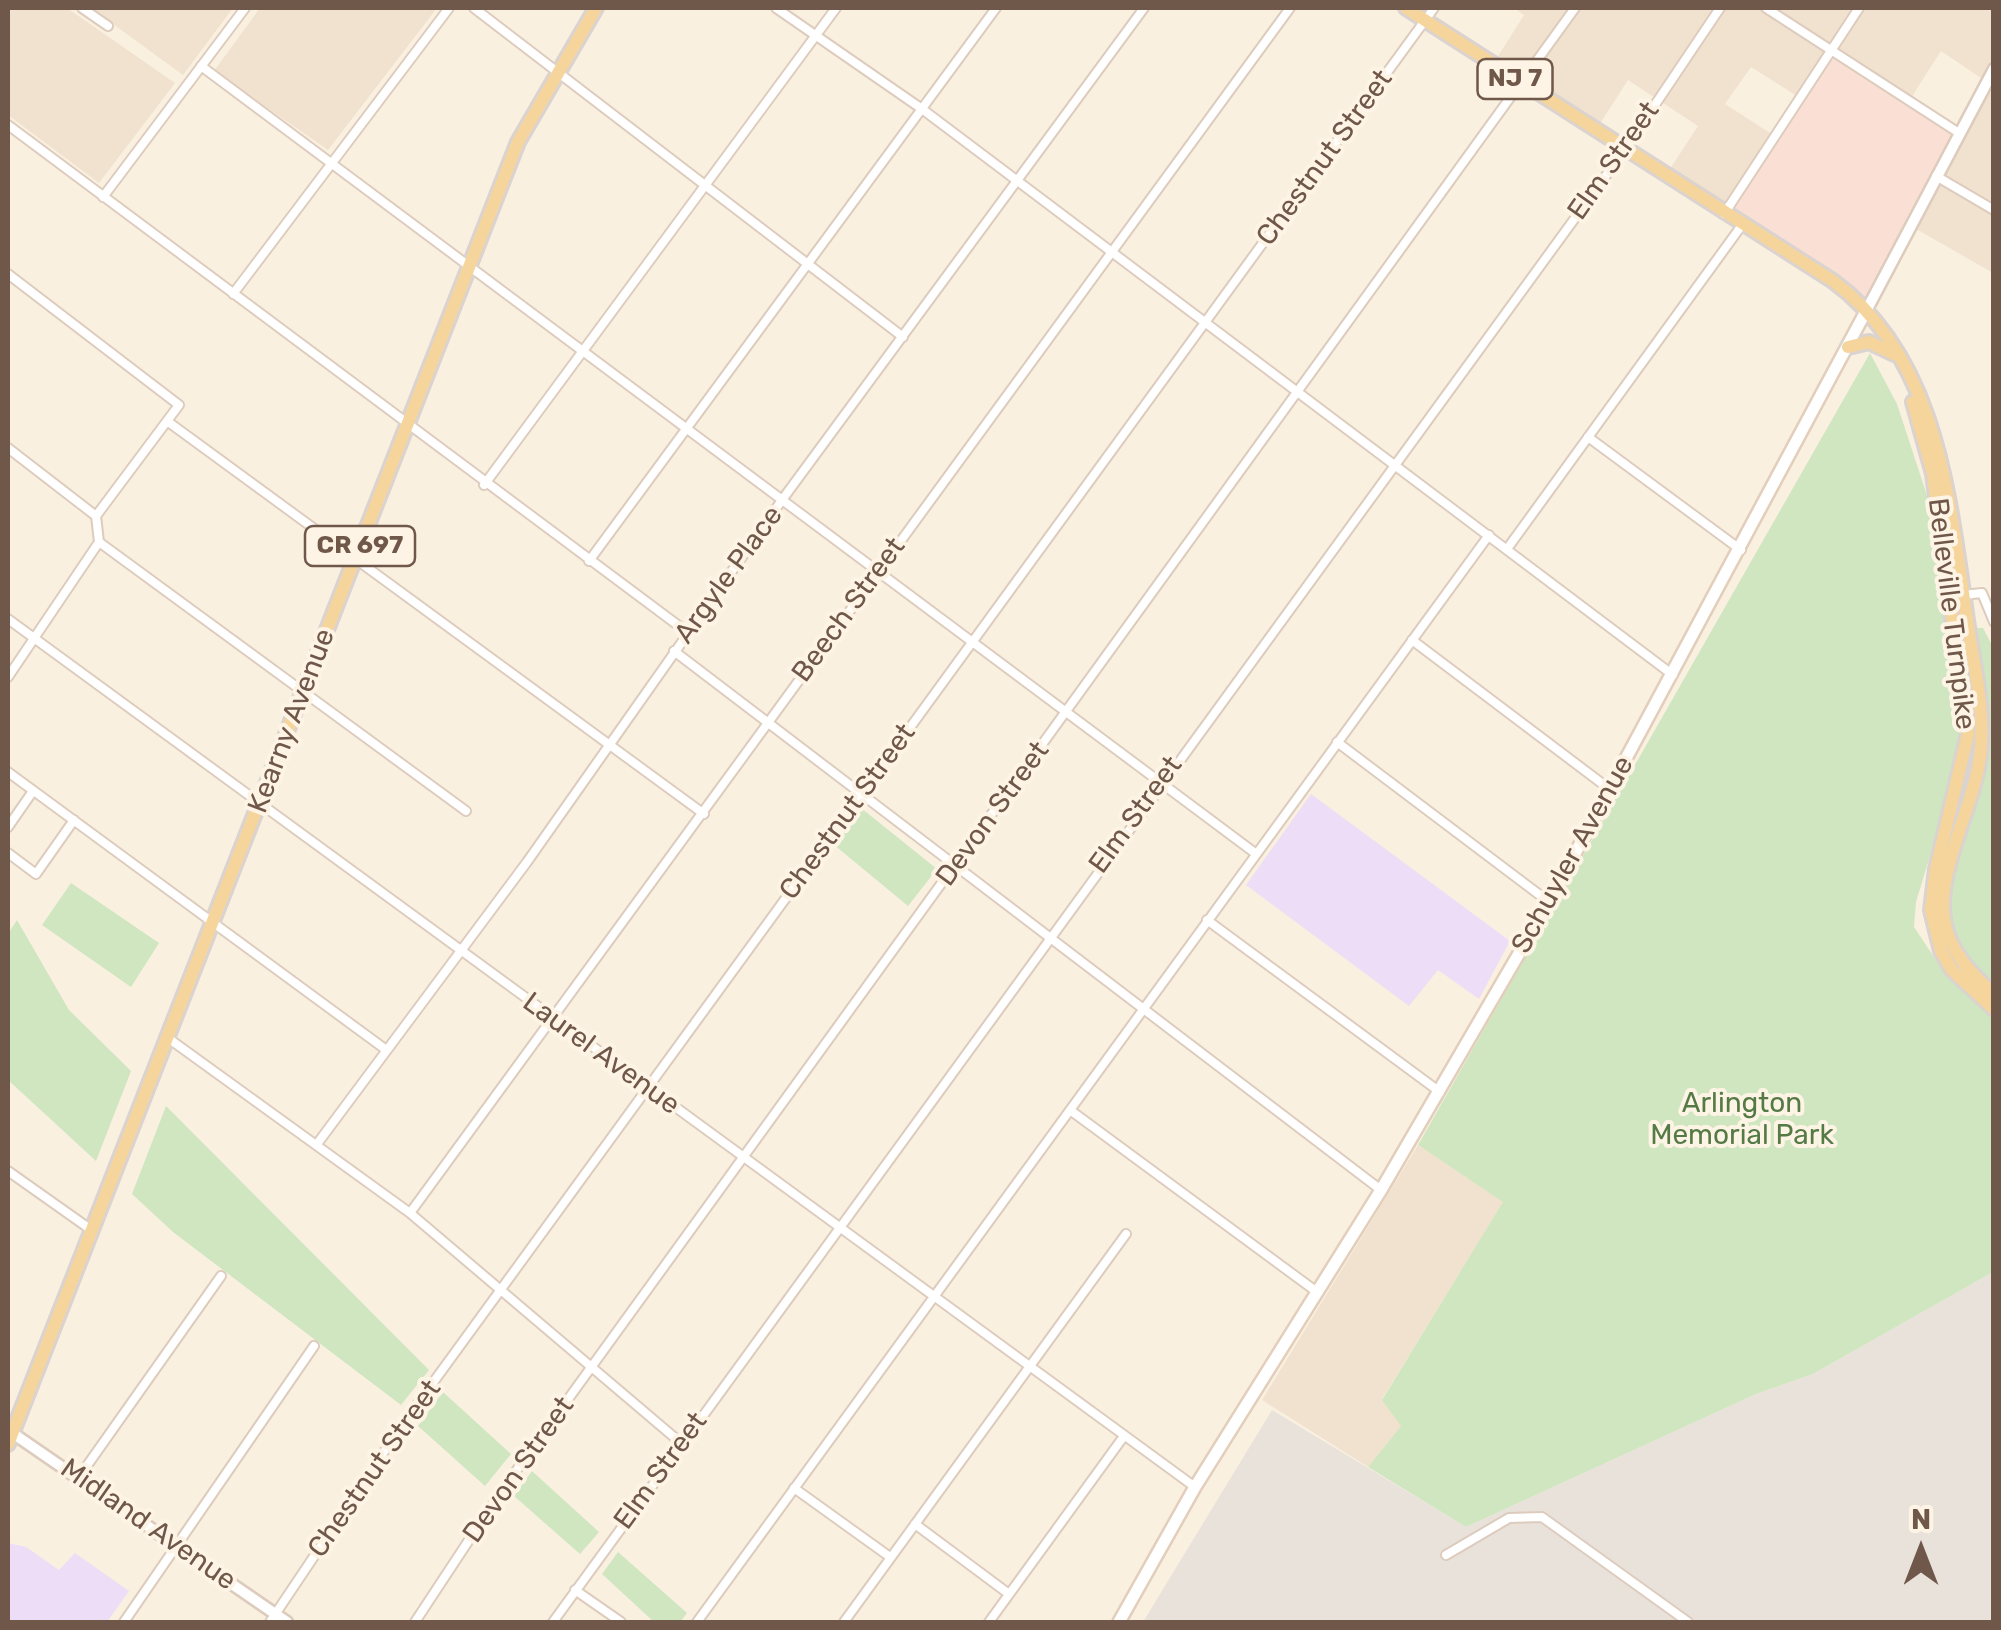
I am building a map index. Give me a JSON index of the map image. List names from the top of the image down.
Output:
{
  "streets": {
    "main road": [
      "NJ 7",
      "CR 697",
      "Belleville Turnpike",
      "Kearny Avenue",
      "Schuyler Avenue"
    ],
    "street": [
      "Chestnut Street",
      "Elm Street",
      "Argyle Place",
      "Beech Street",
      "Devon Street",
      "Laurel Avenue",
      "Midland Avenue"
    ]
  },
  "crossings": [
    ["Chestnut Street", "Belleville Turnpike"],
    ["Chestnut Street", "Laurel Avenue"],
    ["Chestnut Street", "Midland Avenue"],
    ["Elm Street", "Belleville Turnpike"],
    ["Elm Street", "Laurel Avenue"],
    ["Argyle Place", "Laurel Avenue"],
    ["Beech Street", "Laurel Avenue"],
    ["Belleville Turnpike", "Devon Street"],
    ["Belleville Turnpike", "Schuyler Avenue"],
    ["Kearny Avenue", "Laurel Avenue"],
    ["Kearny Avenue", "Midland Avenue"],
    ["Devon Street", "Laurel Avenue"],
    ["Schuyler Avenue", "Laurel Avenue"]
  ],
  "parks": ["Arlington Memorial Park"],
  "north": "top"
}
